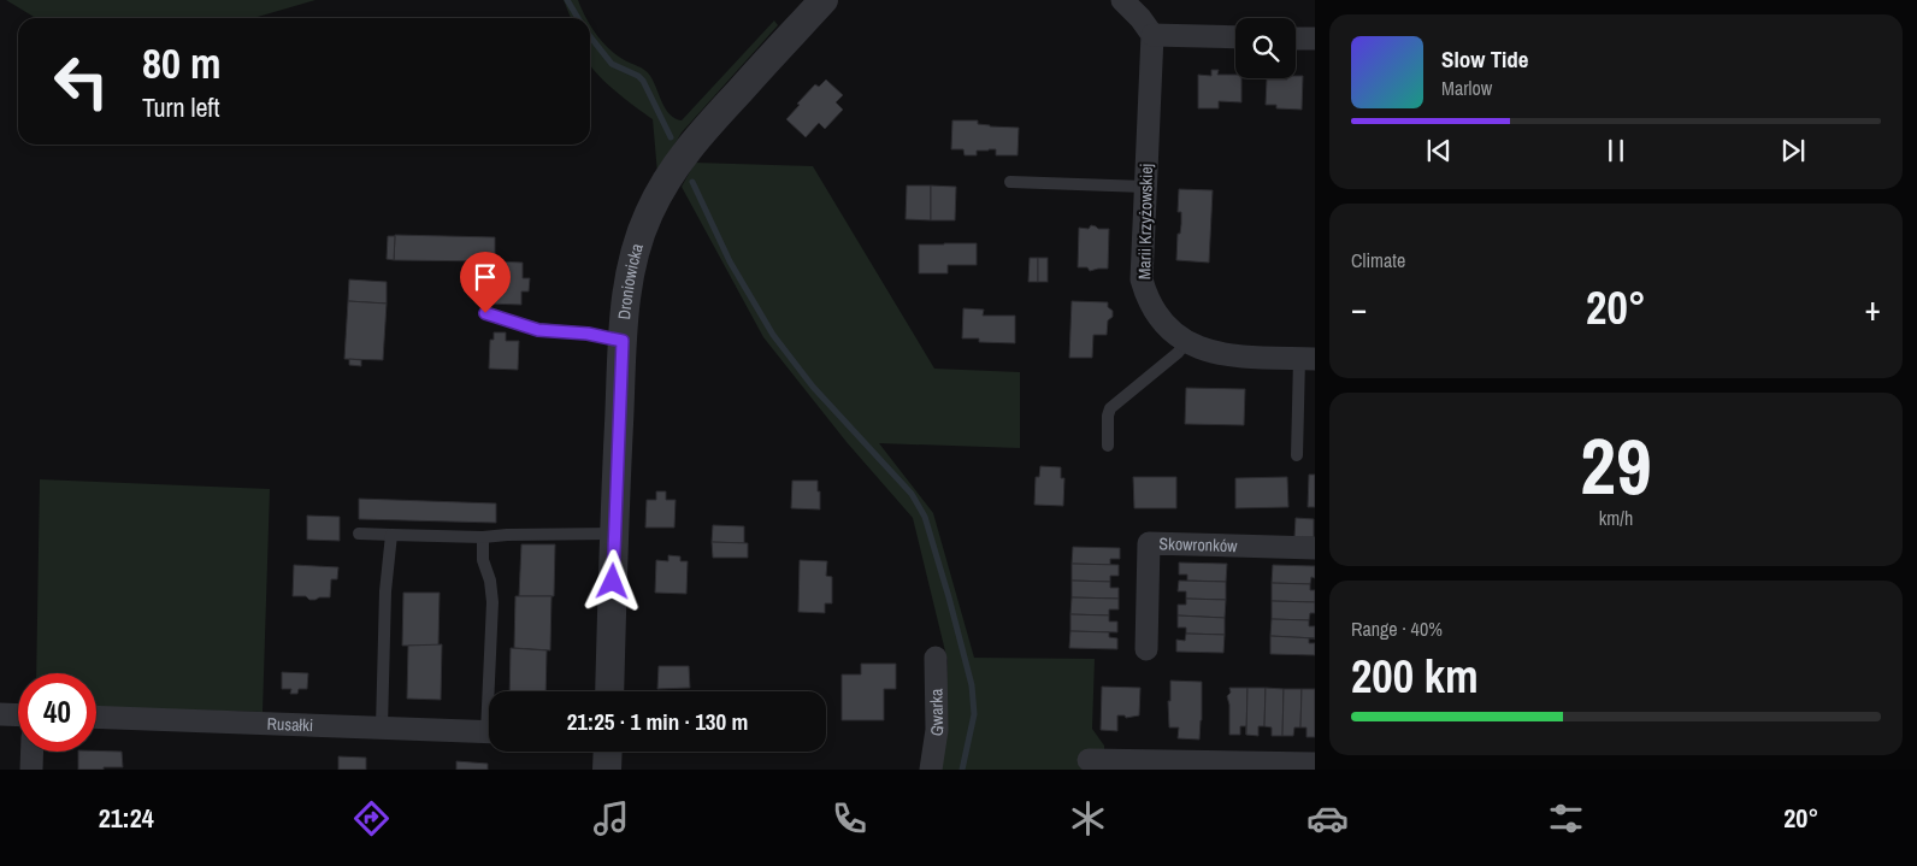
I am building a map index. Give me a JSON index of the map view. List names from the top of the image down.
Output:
{
  "streets": {
    "street": [
      "Marii Krzyżowskiej",
      "Droniowicka",
      "Skowronków",
      "Gwarka",
      "Rusałki"
    ]
  },
  "page": {
    "turn": ["80 m", "Turn left"],
    "song": ["Slow Tide", "Marlow"],
    "tile": [
      "Climate",
      ["29", "km/h"],
      ["Range · 40%", "200 km"]
    ],
    "heat": ["−", "20°", "+"],
    "limit": "40",
    "trip": "21:25 · 1 min · 130 m",
    "tabs": ["21:24", "20°"]
  }
}
